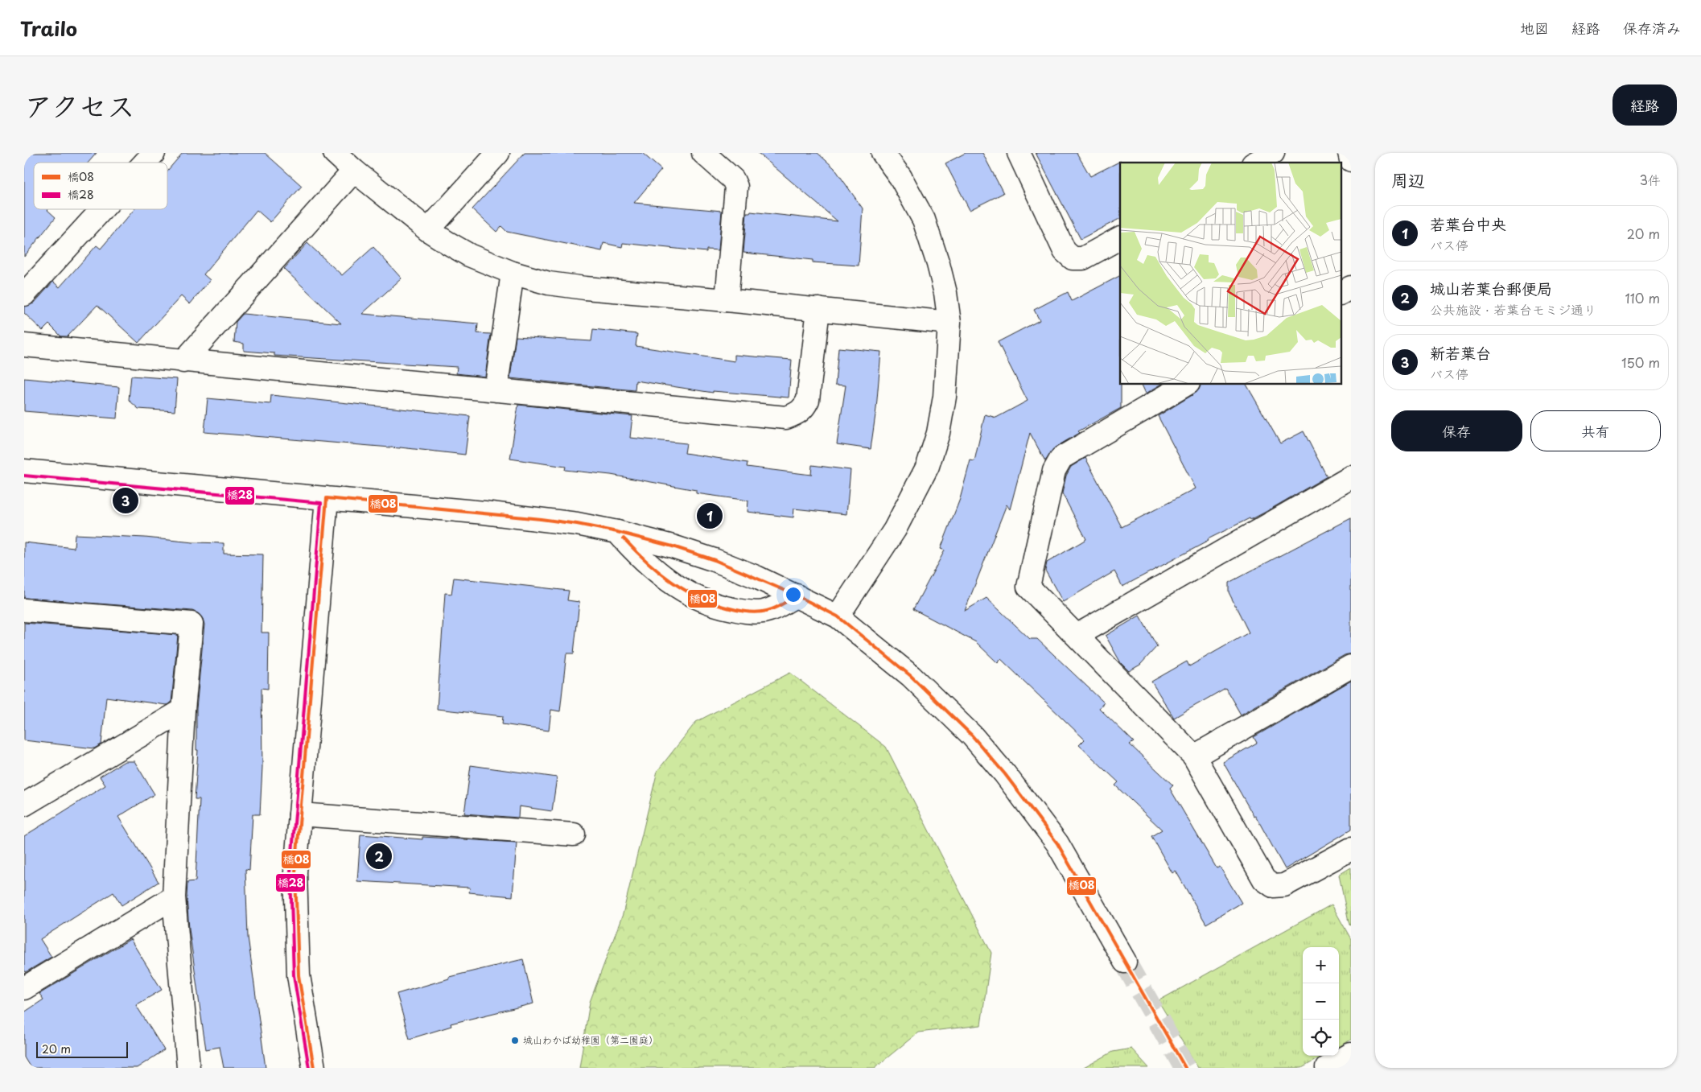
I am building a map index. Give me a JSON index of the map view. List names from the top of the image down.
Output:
{
  "places": ["城山わかば幼稚園（第二園庭）"],
  "lines": ["transit line 橋28", "transit line 橋08"],
  "legend": ["橋08", "橋28"],
  "scale_bar": "20 m",
  "page": {
    "header": "Trailo",
    "nav": ["地図", "経路", "保存済み"],
    "title": "アクセス",
    "buttons": [
      "経路",
      ["保存", "共有"]
    ],
    "heading": ["周辺", "3件"],
    "list": [
      {
        "mark": "1",
        "name": "若葉台中央",
        "note": "バス停",
        "value": "20 m"
      },
      {
        "mark": "2",
        "name": "城山若葉台郵便局",
        "note": "公共施設 · 若葉台モミジ通り",
        "value": "110 m"
      },
      {
        "mark": "3",
        "name": "新若葉台",
        "note": "バス停",
        "value": "150 m"
      }
    ],
    "pins": ["3", "1", "2"],
    "map_buttons": ["+", "−"],
    "scale": "20 m"
  }
}
